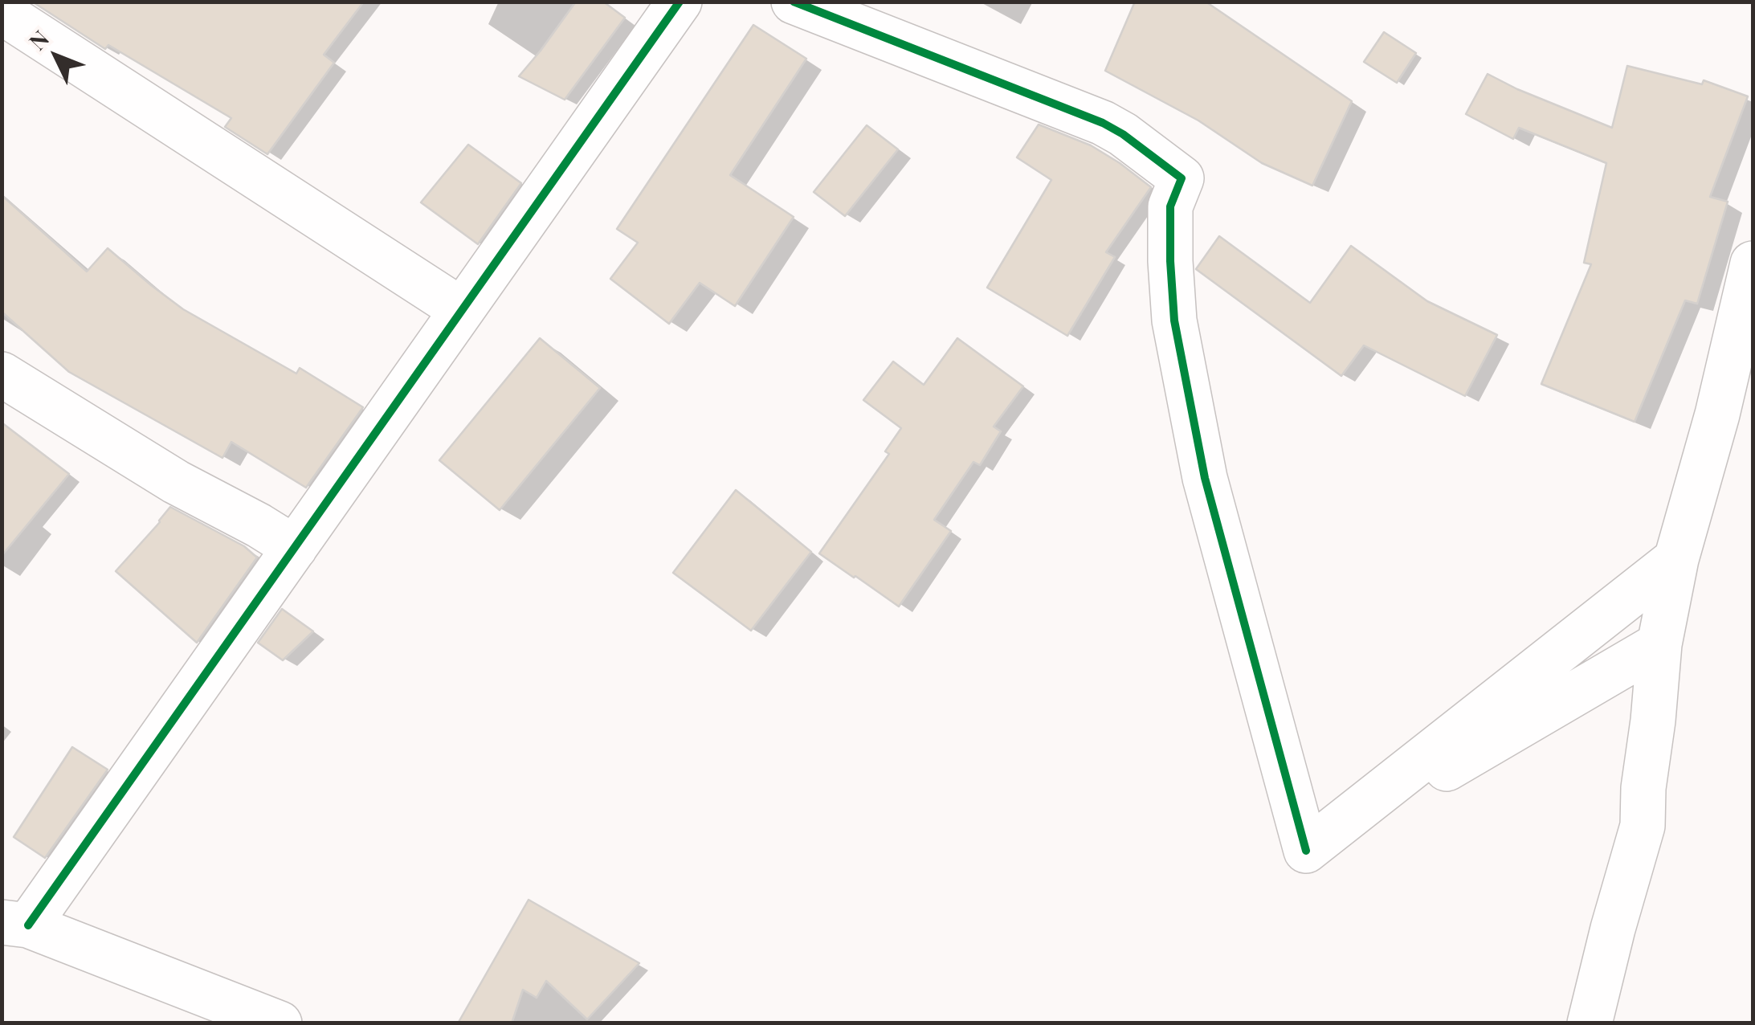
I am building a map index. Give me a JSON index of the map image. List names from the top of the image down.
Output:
{
  "north": "top left"
}
